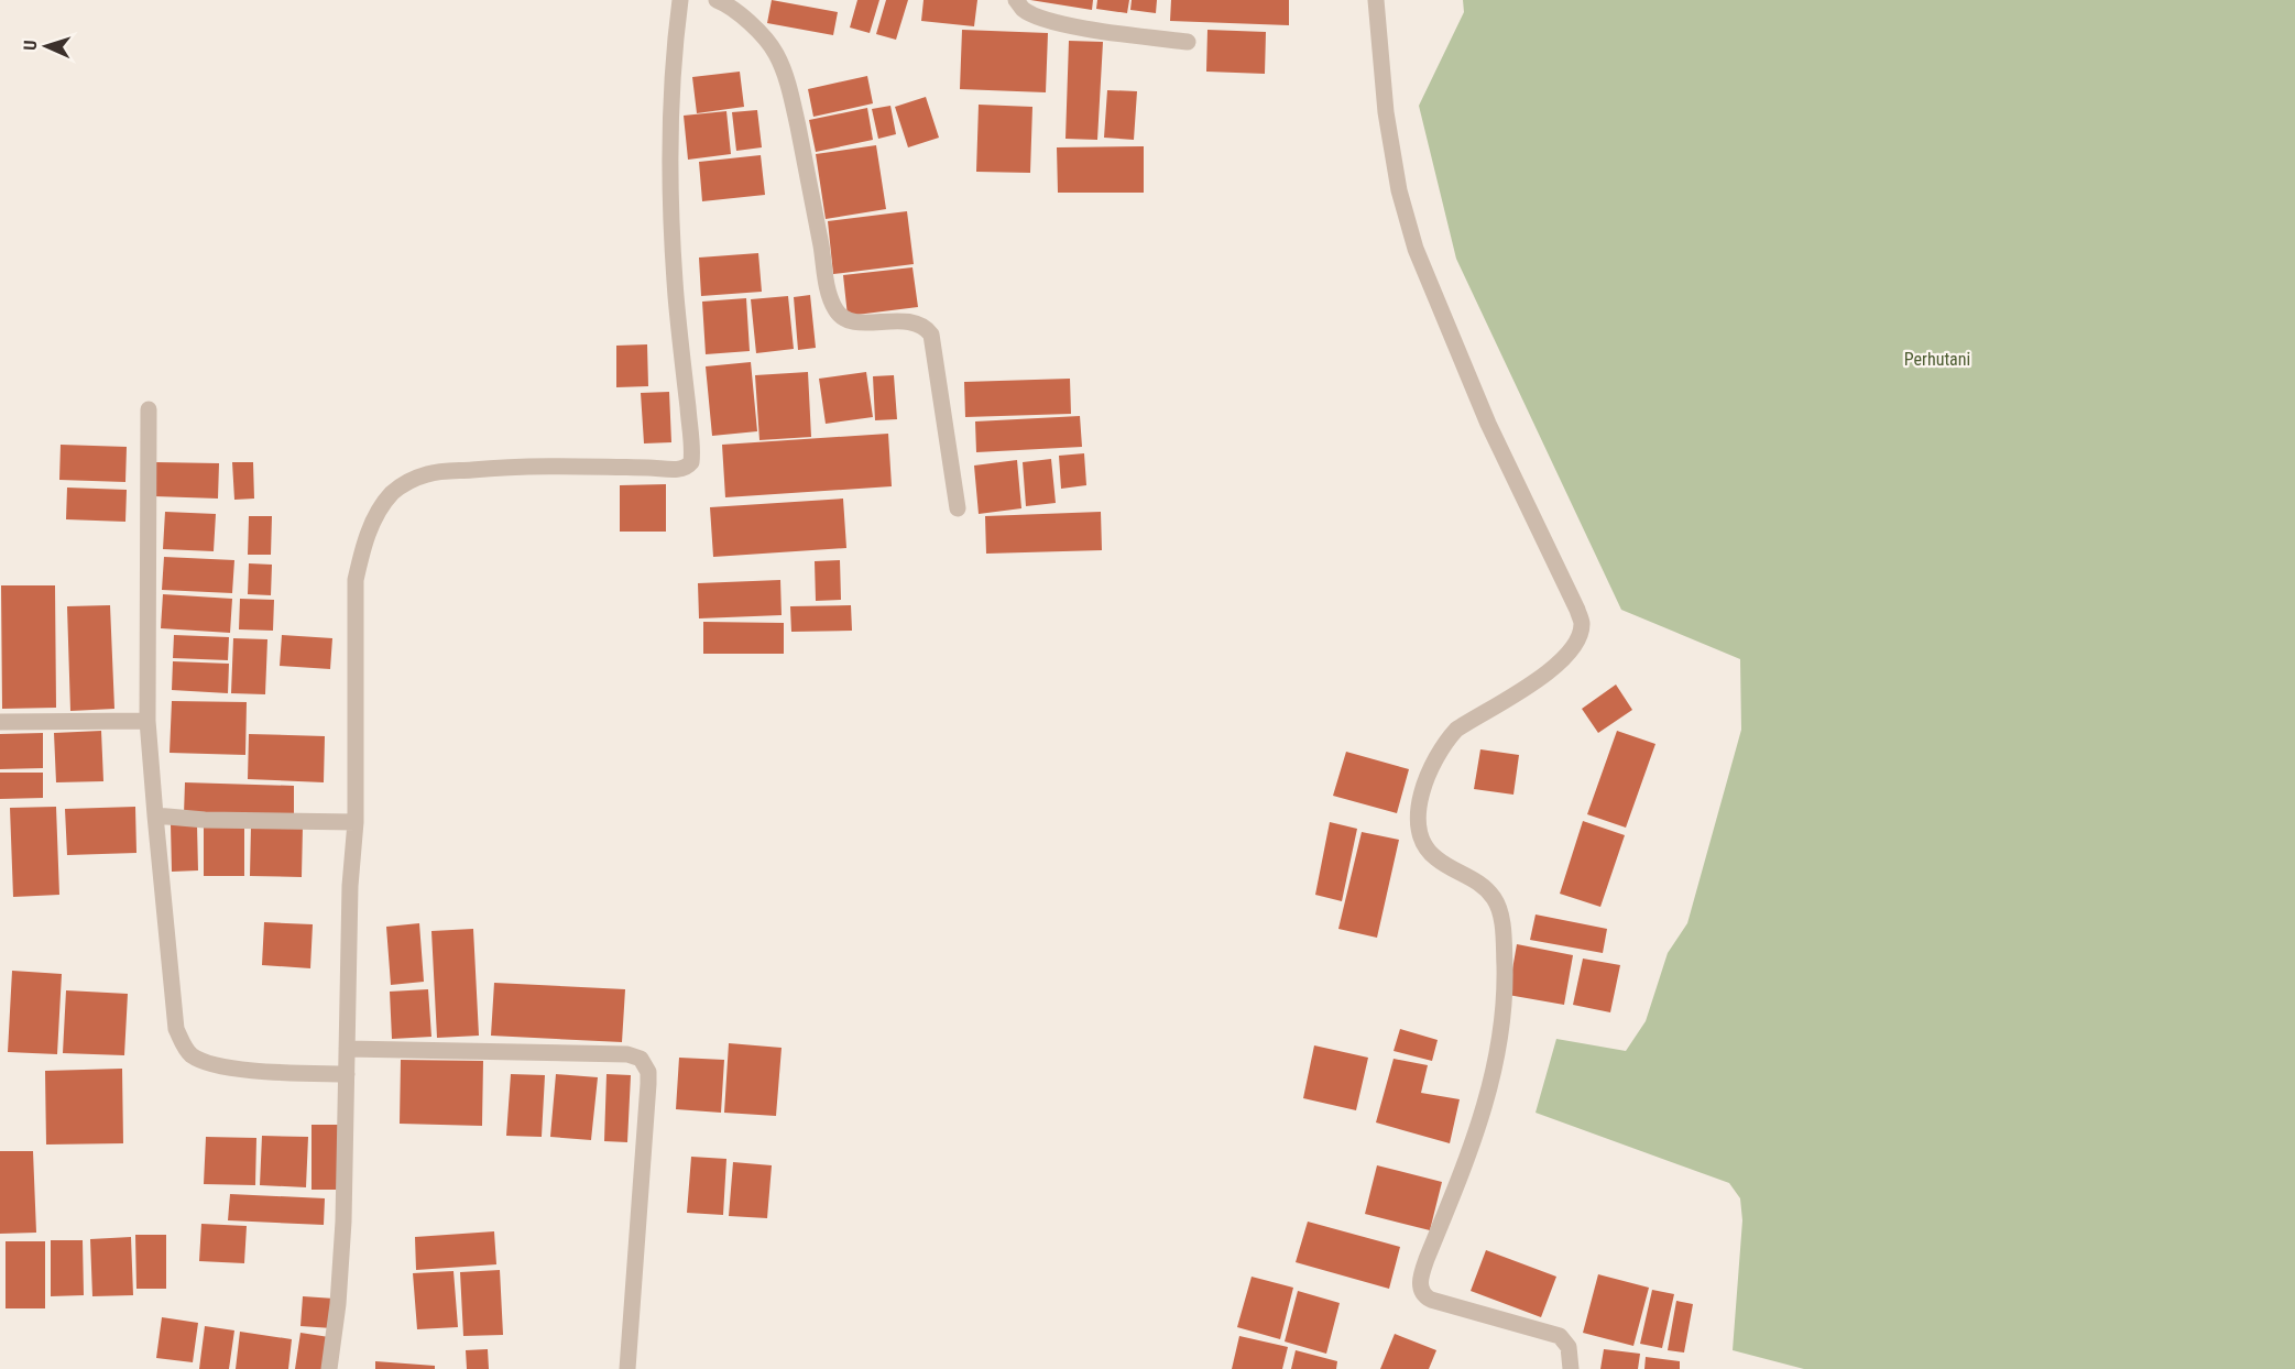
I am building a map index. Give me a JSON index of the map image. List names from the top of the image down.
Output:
{
  "parks": ["Perhutani"],
  "north": "left"
}
